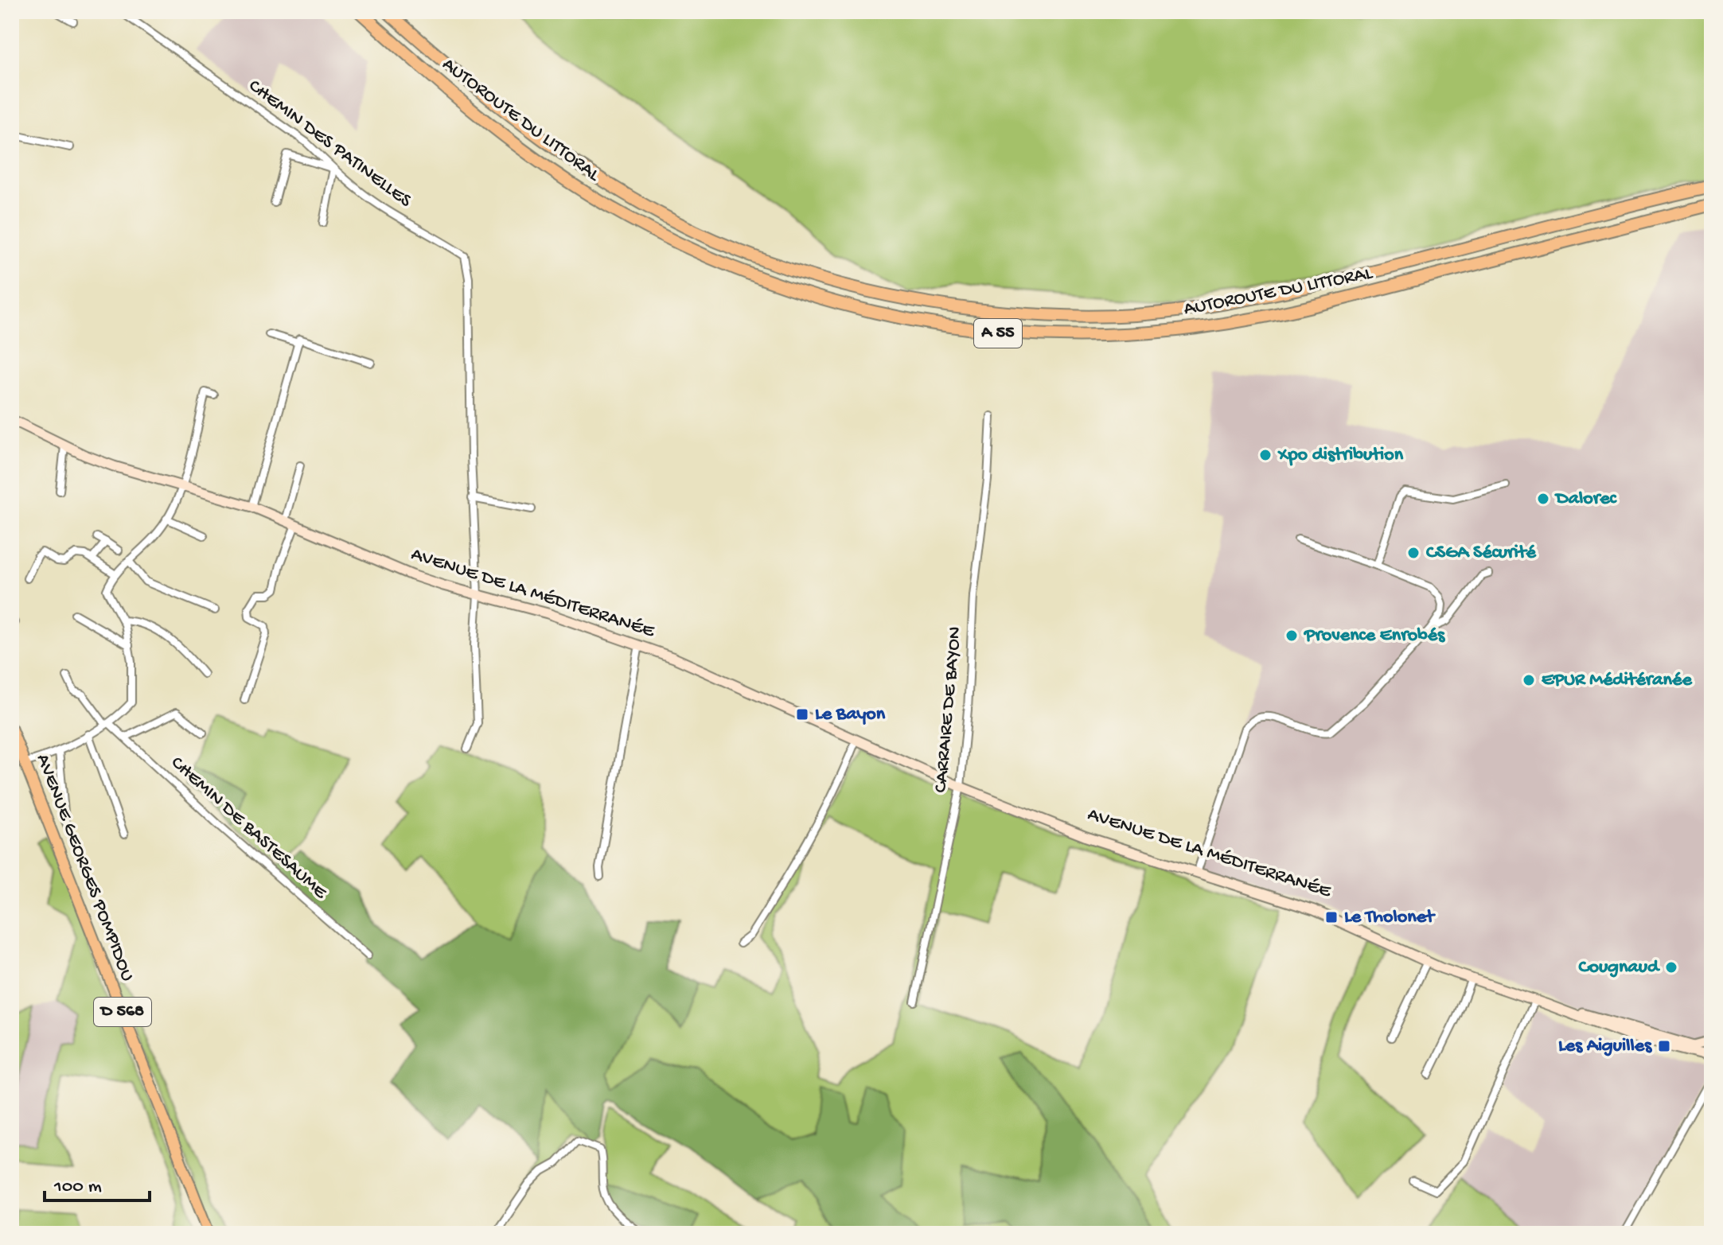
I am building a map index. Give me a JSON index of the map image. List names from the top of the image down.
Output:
{
  "streets": {
    "highway": ["AUTOROUTE DU LITTORAL", "A 55"],
    "main road": ["AVENUE DE LA MÉDITERRANÉE", "AVENUE GEORGES POMPIDOU", "D 568"],
    "street": ["CHEMIN DES PATINELLES", "CARRAIRE DE BAYON", "CHEMIN DE BASTESAUME"]
  },
  "crossings": [
    ["CHEMIN DES PATINELLES", "AVENUE DE LA MÉDITERRANÉE"],
    ["AVENUE DE LA MÉDITERRANÉE", "CARRAIRE DE BAYON"]
  ],
  "places": {
    "other": [
      "Xpo distribution",
      "Dalorec",
      "CSGA Sécurité",
      "Provence Enrobés",
      "EPUR Méditéranée",
      "Cougnaud"
    ],
    "transit": ["Le Bayon", "Le Tholonet", "Les Aiguilles"]
  },
  "scale_bar": "100 m"
}
